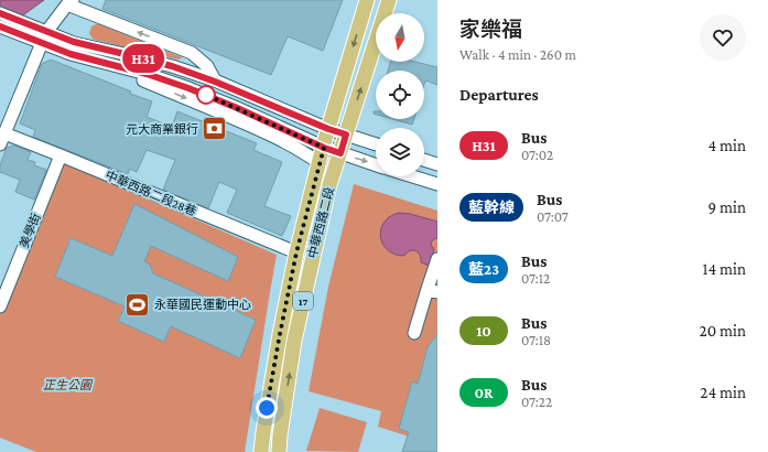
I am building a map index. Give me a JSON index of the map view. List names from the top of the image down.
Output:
{
  "streets": {
    "main road": ["中華西路二段", "17"],
    "street": ["中華西路二段28巷", "美學街"]
  },
  "crossings": [
    ["中華西路二段28巷", "中華西路二段"],
    ["中華西路二段28巷", "美學街"]
  ],
  "parks": ["正生公園"],
  "places": {
    "bank": ["元大商業銀行"],
    "sports": ["永華國民運動中心"]
  },
  "lines": ["bus line H31"],
  "north": "bottom",
  "page": {
    "on_map": "H31",
    "heading": [
      ["家樂福", "Walk · 4 min · 260 m"],
      "Departures"
    ],
    "list": [
      {
        "mark": "H31",
        "name": "Bus",
        "note": "07:02",
        "value": "4 min"
      },
      {
        "mark": "藍幹線",
        "name": "Bus",
        "note": "07:07",
        "value": "9 min"
      },
      {
        "mark": "藍23",
        "name": "Bus",
        "note": "07:12",
        "value": "14 min"
      },
      {
        "mark": "10",
        "name": "Bus",
        "note": "07:18",
        "value": "20 min"
      },
      {
        "mark": "0R",
        "name": "Bus",
        "note": "07:22",
        "value": "24 min"
      }
    ]
  }
}
